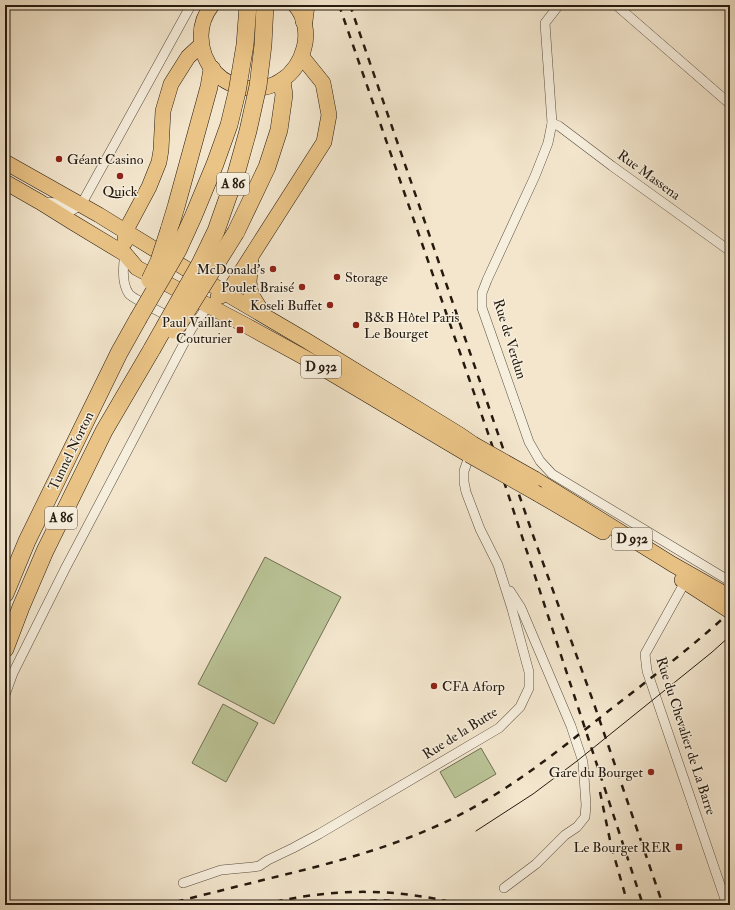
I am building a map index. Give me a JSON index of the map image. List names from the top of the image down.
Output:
{
  "streets": {
    "highway": ["A 86", "Tunnel Norton"],
    "main road": ["D 932"],
    "street": [
      "Rue Massena",
      "Rue de Verdun",
      "Rue de la Butte",
      "Rue du Chevalier de La Barre"
    ]
  },
  "crossings": [
    ["Rue Massena", "Rue de Verdun"],
    ["A 86", "Tunnel Norton"],
    ["D 932", "Rue de la Butte"],
    ["D 932", "Rue du Chevalier de La Barre"]
  ],
  "places": {
    "other": [
      "Géant Casino",
      "Quick",
      "McDonald's",
      "Storage",
      "Poulet Braisé",
      "Koseli Buffet",
      "B&B Hôtel Paris Le Bourget",
      "CFA Aforp",
      "Gare du Bourget"
    ],
    "transit": ["Paul Vaillant Couturier", "Le Bourget RER"]
  }
}
